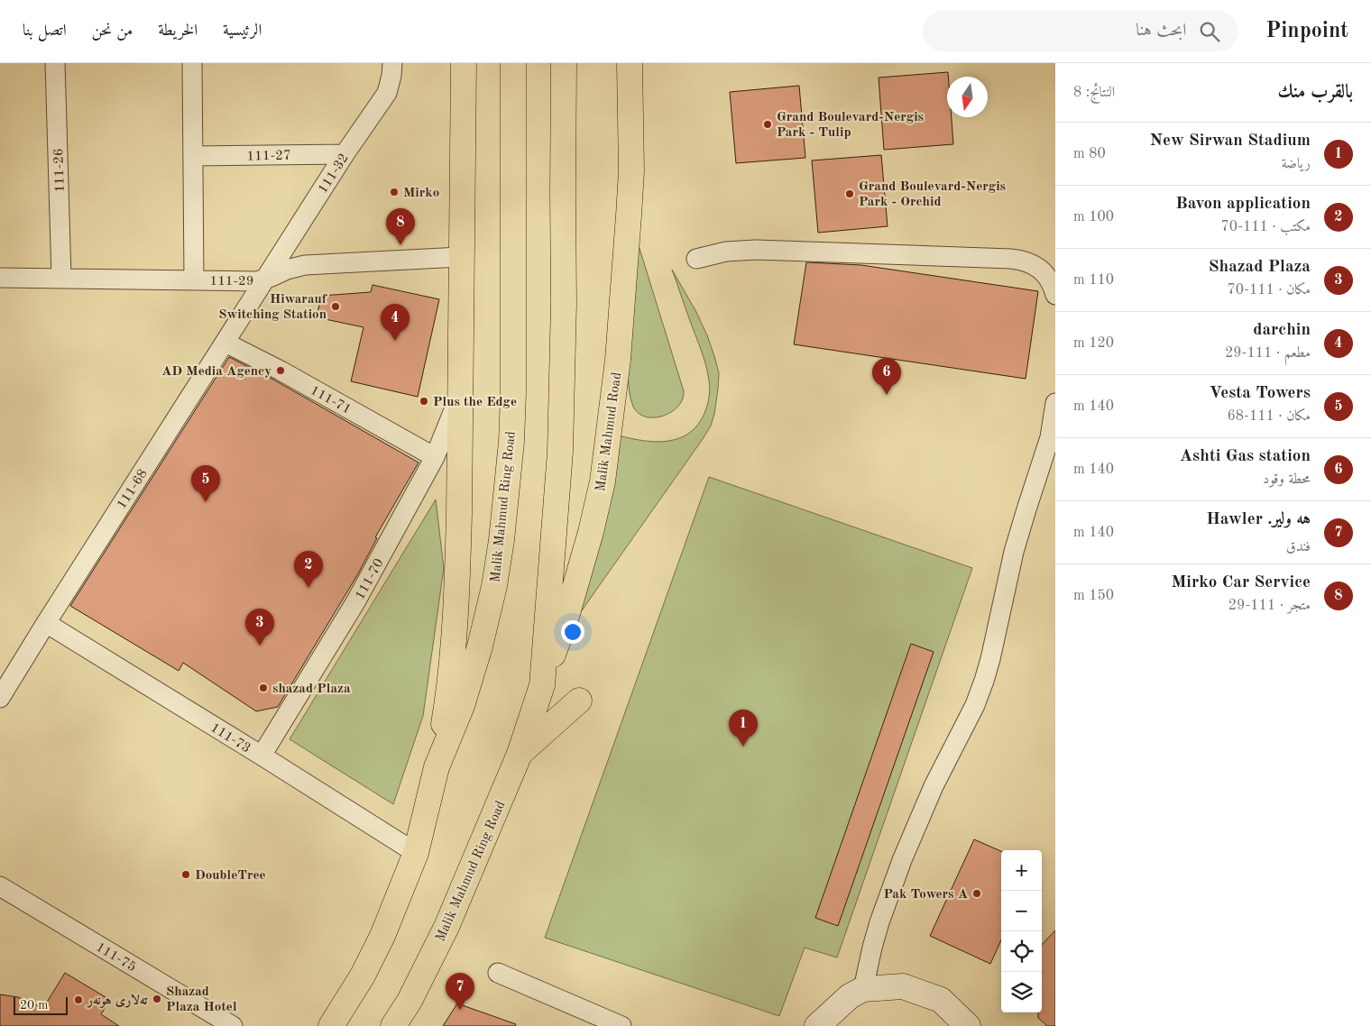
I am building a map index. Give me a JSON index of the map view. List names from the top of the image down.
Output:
{
  "streets": {
    "highway": ["Malik Mahmud Road", "Malik Mahmud Ring Road"],
    "street": [
      "111-27",
      "111-26",
      "111-32",
      "111-29",
      "111-71",
      "111-68",
      "111-70",
      "111-73",
      "111-75"
    ]
  },
  "crossings": [
    ["111-27", "111-32"],
    ["111-26", "111-29"],
    ["111-32", "111-29"],
    ["111-32", "111-68"],
    ["111-29", "111-68"],
    ["111-71", "111-68"],
    ["111-71", "111-70"],
    ["Malik Mahmud Road", "Malik Mahmud Ring Road"],
    ["111-68", "111-73"],
    ["Malik Mahmud Ring Road", "111-73"],
    ["111-70", "111-73"]
  ],
  "places": [
    "Grand Boulevard-Nergis Park - Tulip",
    "Mirko",
    "Grand Boulevard-Nergis Park - Orchid",
    "Hiwarauf Switching Station",
    "AD Media Agency",
    "Plus the Edge",
    "shazad Plaza",
    "DoubleTree",
    "Pak Towers A",
    "Shazad Plaza Hotel",
    "تەلاری هونەر"
  ],
  "scale_bar": "20 m",
  "north": "bottom",
  "page": {
    "header": "Pinpoint",
    "search": "ابحث هنا",
    "nav": [
      "الرئيسية",
      "الخريطة",
      "من نحن",
      "اتصل بنا"
    ],
    "heading": ["بالقرب منك", "النتائج: 8"],
    "list": [
      {
        "mark": "1",
        "name": "New Sirwan Stadium",
        "note": "رياضة",
        "value": "80 m"
      },
      {
        "mark": "2",
        "name": "Bavon application",
        "note": "مكتب · 111-70",
        "value": "100 m"
      },
      {
        "mark": "3",
        "name": "Shazad Plaza",
        "note": "مكان · 111-70",
        "value": "110 m"
      },
      {
        "mark": "4",
        "name": "darchin",
        "note": "مطعم · 111-29",
        "value": "120 m"
      },
      {
        "mark": "5",
        "name": "Vesta Towers",
        "note": "مكان · 111-68",
        "value": "140 m"
      },
      {
        "mark": "6",
        "name": "Ashti Gas station",
        "note": "محطة وقود",
        "value": "140 m"
      },
      {
        "mark": "7",
        "name": "هه ولير. Hawler",
        "note": "فندق",
        "value": "140 m"
      },
      {
        "mark": "8",
        "name": "Mirko Car Service",
        "note": "متجر · 111-29",
        "value": "150 m"
      }
    ],
    "pins": [
      "8",
      "4",
      "6",
      "5",
      "2",
      "3",
      "1",
      "7"
    ],
    "map_buttons": ["+", "−"],
    "scale": "20 m"
  }
}
